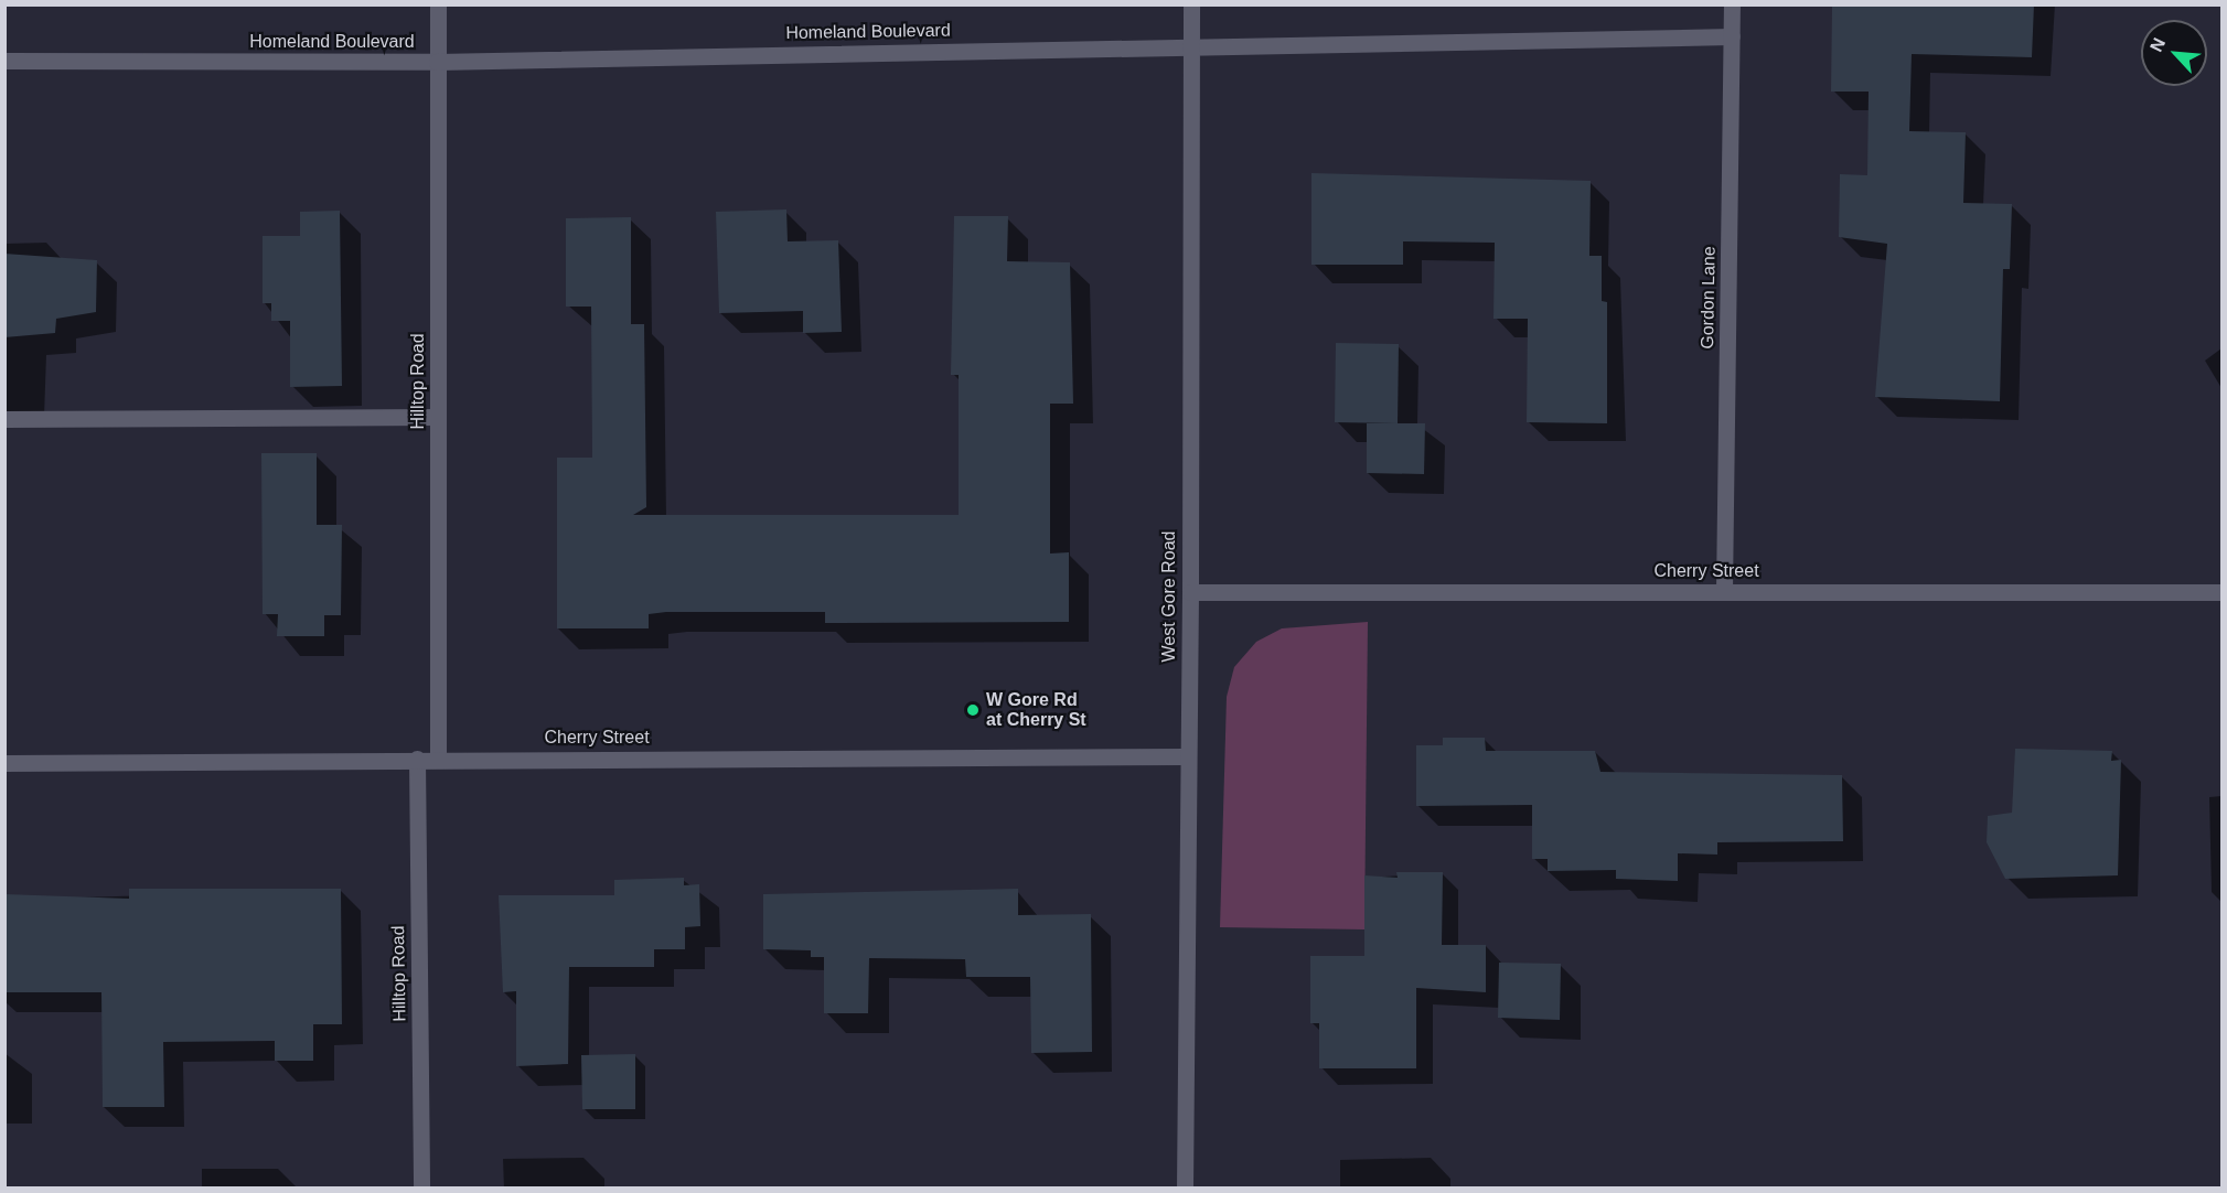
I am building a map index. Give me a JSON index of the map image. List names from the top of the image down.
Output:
{
  "streets": {
    "street": [
      "Homeland Boulevard",
      "Gordon Lane",
      "Hilltop Road",
      "Cherry Street",
      "West Gore Road"
    ]
  },
  "crossings": [
    ["Homeland Boulevard", "Gordon Lane"],
    ["Homeland Boulevard", "Hilltop Road"],
    ["Homeland Boulevard", "West Gore Road"],
    ["Gordon Lane", "Cherry Street"],
    ["Hilltop Road", "Cherry Street"],
    ["Cherry Street", "West Gore Road"]
  ],
  "places": ["W Gore Rd at Cherry St"],
  "north": "top left"
}
